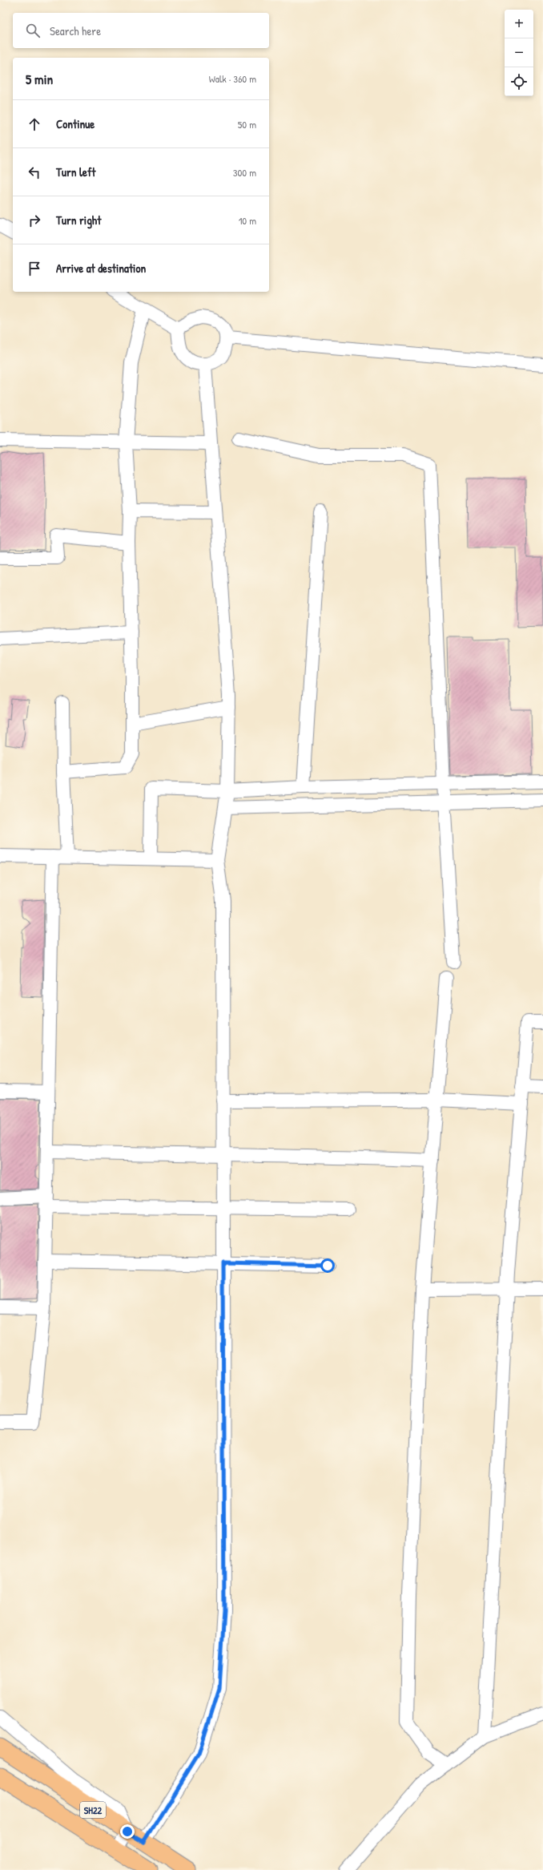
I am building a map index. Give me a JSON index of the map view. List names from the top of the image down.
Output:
{
  "streets": {
    "main road": ["SH22"]
  },
  "page": {
    "map_buttons": ["+", "−"],
    "search": "Search here",
    "heading": ["5 min", "Walk · 360 m"],
    "list": [
      ["Continue", "50 m"],
      ["Turn left", "300 m"],
      ["Turn right", "10 m"],
      "Arrive at destination"
    ]
  }
}
